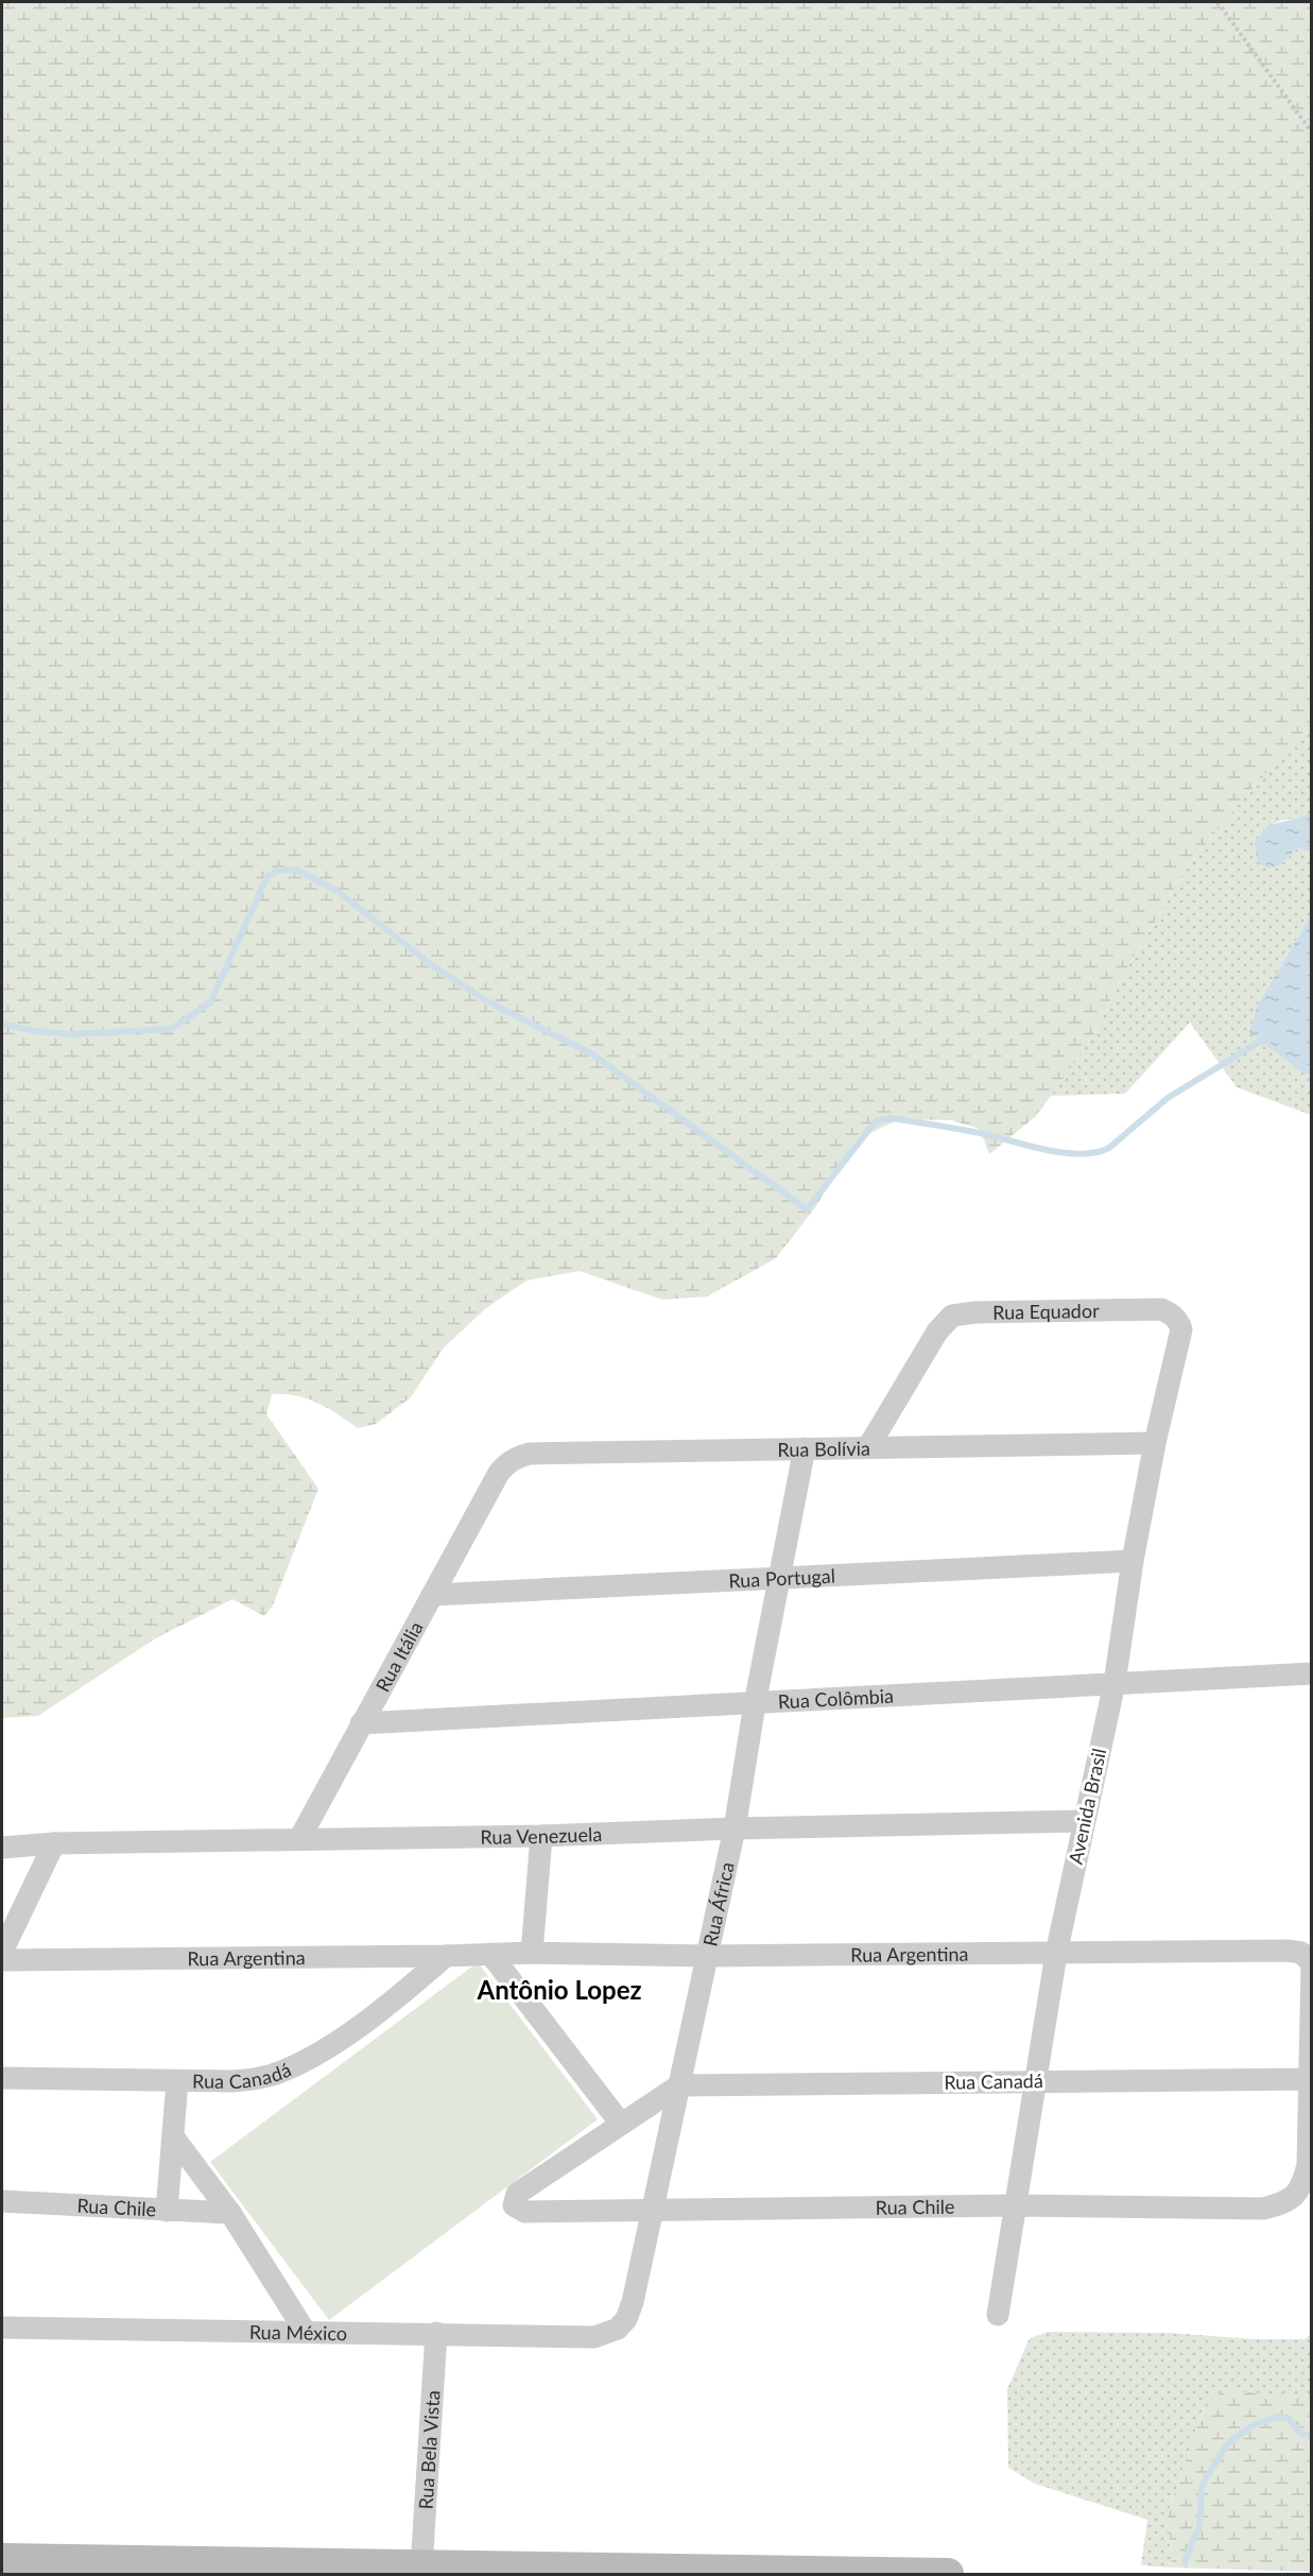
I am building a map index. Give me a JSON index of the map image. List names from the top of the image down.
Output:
{
  "streets": {
    "street": [
      "Rua Equador",
      "Rua Bolívia",
      "Rua Portugal",
      "Rua Itália",
      "Rua Colômbia",
      "Avenida Brasil",
      "Rua Venezuela",
      "Rua África",
      "Rua Argentina",
      "Rua Canadá",
      "Rua Chile",
      "Rua México",
      "Rua Bela Vista"
    ]
  },
  "crossings": [
    ["Rua Equador", "Rua Bolívia"],
    ["Rua Equador", "Avenida Brasil"],
    ["Rua Bolívia", "Rua Itália"],
    ["Rua Bolívia", "Avenida Brasil"],
    ["Rua Bolívia", "Rua África"],
    ["Rua Portugal", "Rua Itália"],
    ["Rua Portugal", "Avenida Brasil"],
    ["Rua Portugal", "Rua África"],
    ["Rua Itália", "Rua Colômbia"],
    ["Rua Itália", "Rua Venezuela"],
    ["Rua Colômbia", "Avenida Brasil"],
    ["Rua Colômbia", "Rua África"],
    ["Avenida Brasil", "Rua Venezuela"],
    ["Avenida Brasil", "Rua Argentina"],
    ["Avenida Brasil", "Rua Canadá"],
    ["Avenida Brasil", "Rua Chile"],
    ["Rua Venezuela", "Rua África"],
    ["Rua África", "Rua Argentina"],
    ["Rua África", "Rua Canadá"],
    ["Rua África", "Rua Chile"],
    ["Rua África", "Rua México"],
    ["Rua Argentina", "Rua Canadá"],
    ["Rua Canadá", "Rua Chile"],
    ["Rua México", "Rua Bela Vista"]
  ],
  "districts": ["Antônio Lopez"]
}
